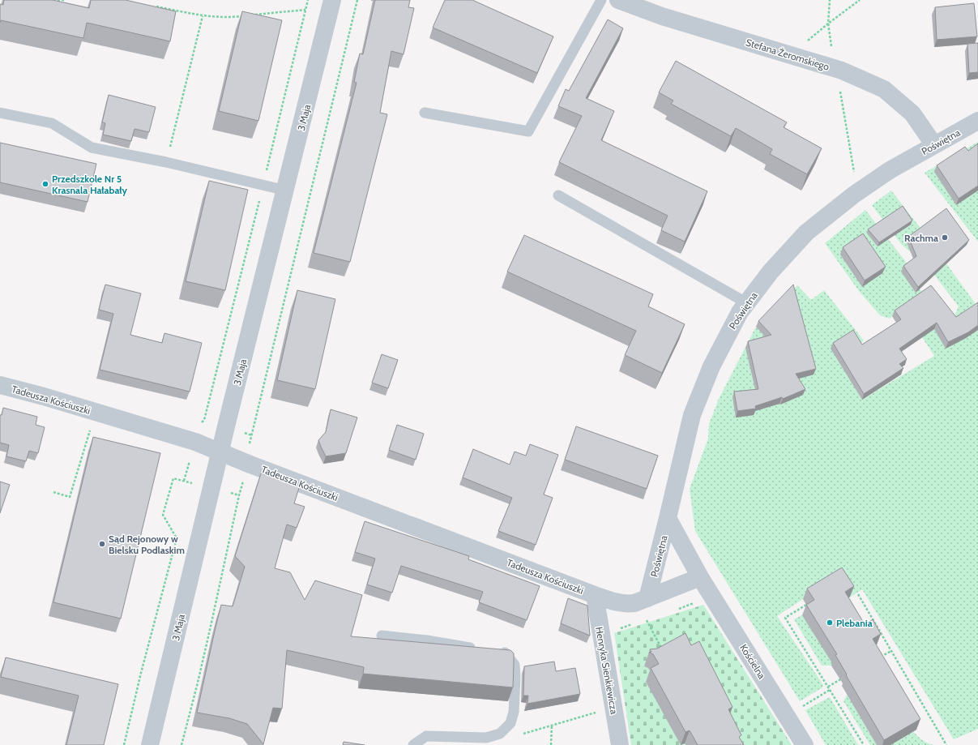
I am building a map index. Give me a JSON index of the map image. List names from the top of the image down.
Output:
{
  "streets": {
    "street": [
      "Stefana Żeromskiego",
      "3 Maja",
      "Poświętna",
      "Tadeusza Kościuszki",
      "Kościelna",
      "Henryka Sienkiewicza"
    ]
  },
  "crossings": [
    ["Stefana Żeromskiego", "Poświętna"],
    ["3 Maja", "Tadeusza Kościuszki"],
    ["Poświętna", "Kościelna"],
    ["Tadeusza Kościuszki", "Henryka Sienkiewicza"]
  ],
  "places": [
    "Przedszkole Nr 5 Krasnala Hałabały",
    "Rachma",
    "Sąd Rejonowy w Bielsku Podlaskim",
    "Plebania"
  ]
}
